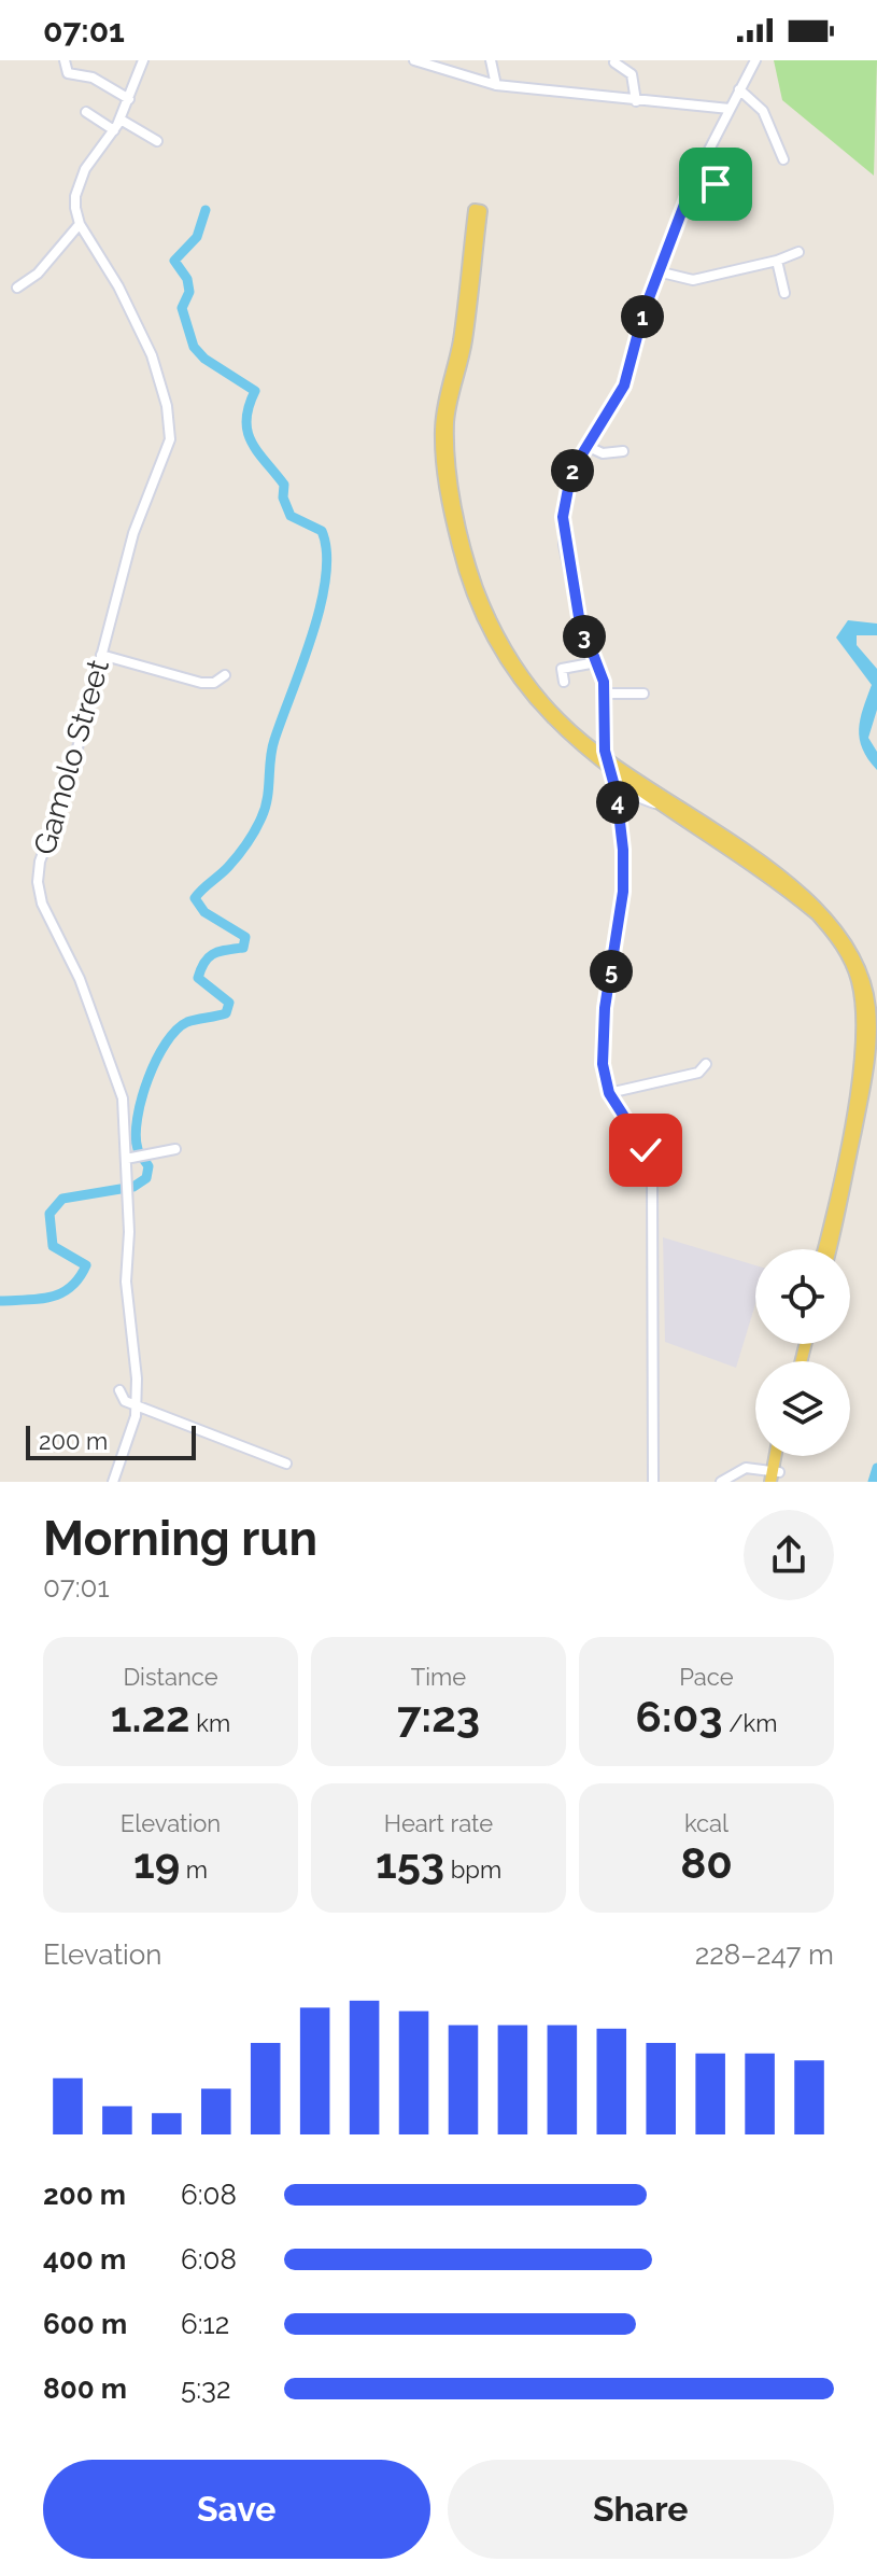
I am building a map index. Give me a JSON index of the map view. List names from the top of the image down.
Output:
{
  "streets": {
    "street": ["Gamolo Street"]
  },
  "scale_bar": "200 m",
  "page": {
    "status": "07:01",
    "pins": [
      "1",
      "2",
      "3",
      "4",
      "5"
    ],
    "scale": "200 m",
    "heading": ["Morning run", "07:01"],
    "stats": [
      ["Distance", "1.22 km"],
      ["Time", "7:23"],
      ["Pace", "6:03 /km"],
      ["Elevation", "19 m"],
      ["Heart rate", "153 bpm"],
      ["kcal", "80"]
    ],
    "chart": ["Elevation", "228–247 m"],
    "list": [
      {
        "name": "200 m",
        "note": "6:08"
      },
      {
        "name": "400 m",
        "note": "6:08"
      },
      {
        "name": "600 m",
        "note": "6:12"
      },
      {
        "name": "800 m",
        "note": "5:32"
      }
    ],
    "buttons": ["Save", "Share"]
  }
}
